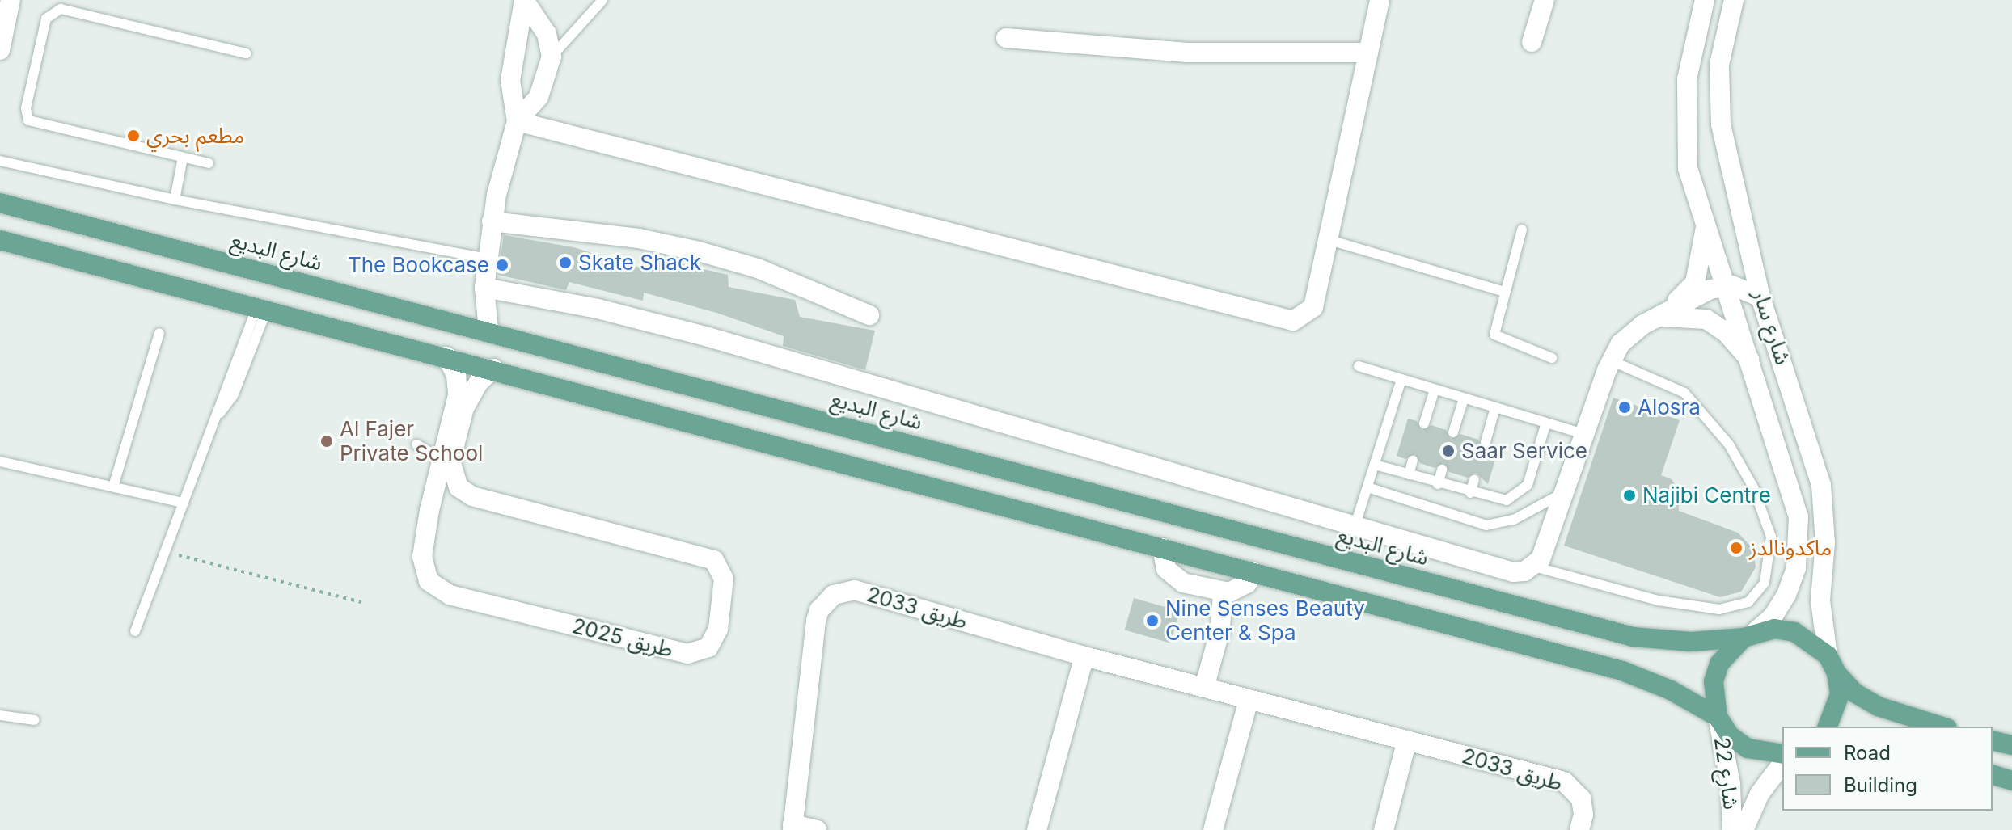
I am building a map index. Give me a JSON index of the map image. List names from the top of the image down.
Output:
{
  "streets": {
    "main road": ["شارع البديع"],
    "street": [
      "شارع سار",
      "طريق 2033",
      "طريق 2025",
      "شارع 22"
    ]
  },
  "crossings": [
    ["شارع البديع", "شارع سار"]
  ],
  "places": [
    "مطعم بحري",
    "Skate Shack",
    "The Bookcase",
    "Alosra",
    "Al Fajer Private School",
    "Saar Service",
    "Najibi Centre",
    "ماكدونالدز",
    "Nine Senses Beauty Center & Spa"
  ],
  "legend": ["Road", "Building"]
}
